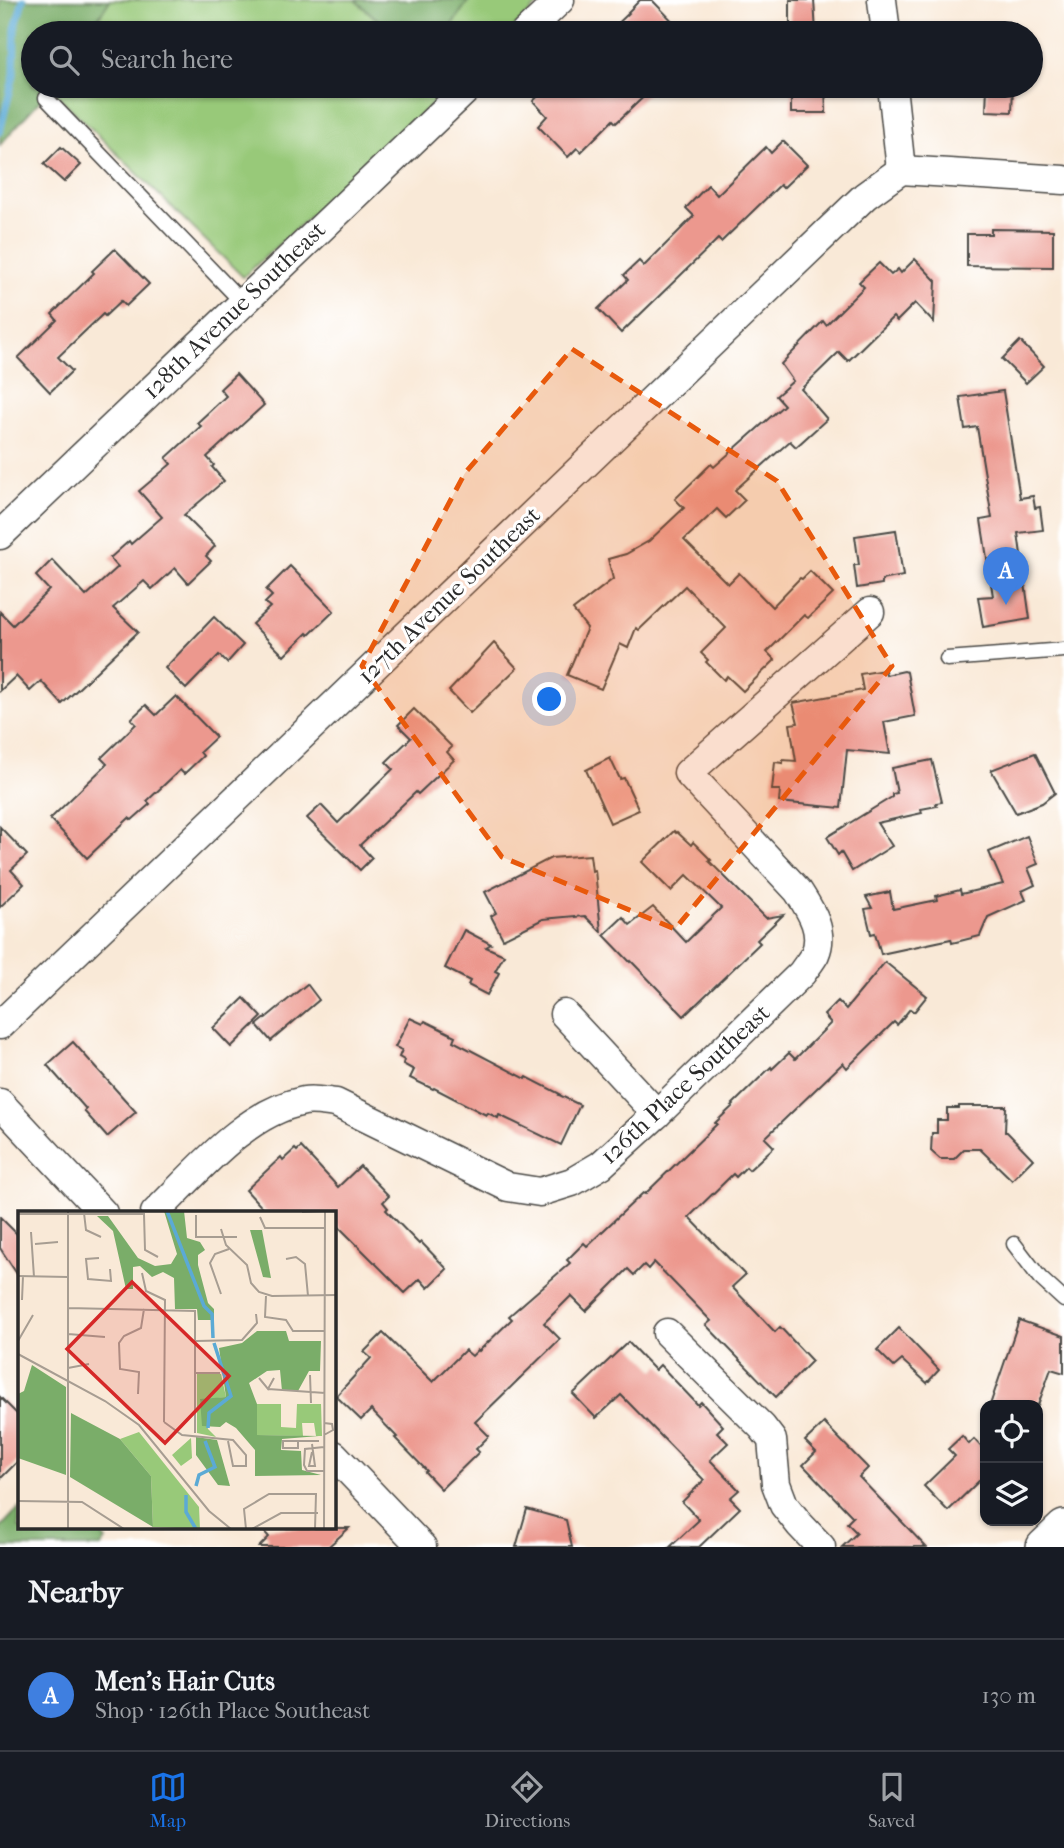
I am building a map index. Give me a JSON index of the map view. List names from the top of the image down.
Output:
{
  "streets": {
    "street": ["128th Avenue Southeast", "127th Avenue Southeast", "126th Place Southeast"]
  },
  "page": {
    "search": "Search here",
    "pins": "A",
    "heading": "Nearby",
    "list": [
      {
        "mark": "A",
        "name": "Men's Hair Cuts",
        "note": "Shop · 126th Place Southeast",
        "value": "130 m"
      }
    ],
    "nav": ["Map", "Directions", "Saved"]
  }
}
